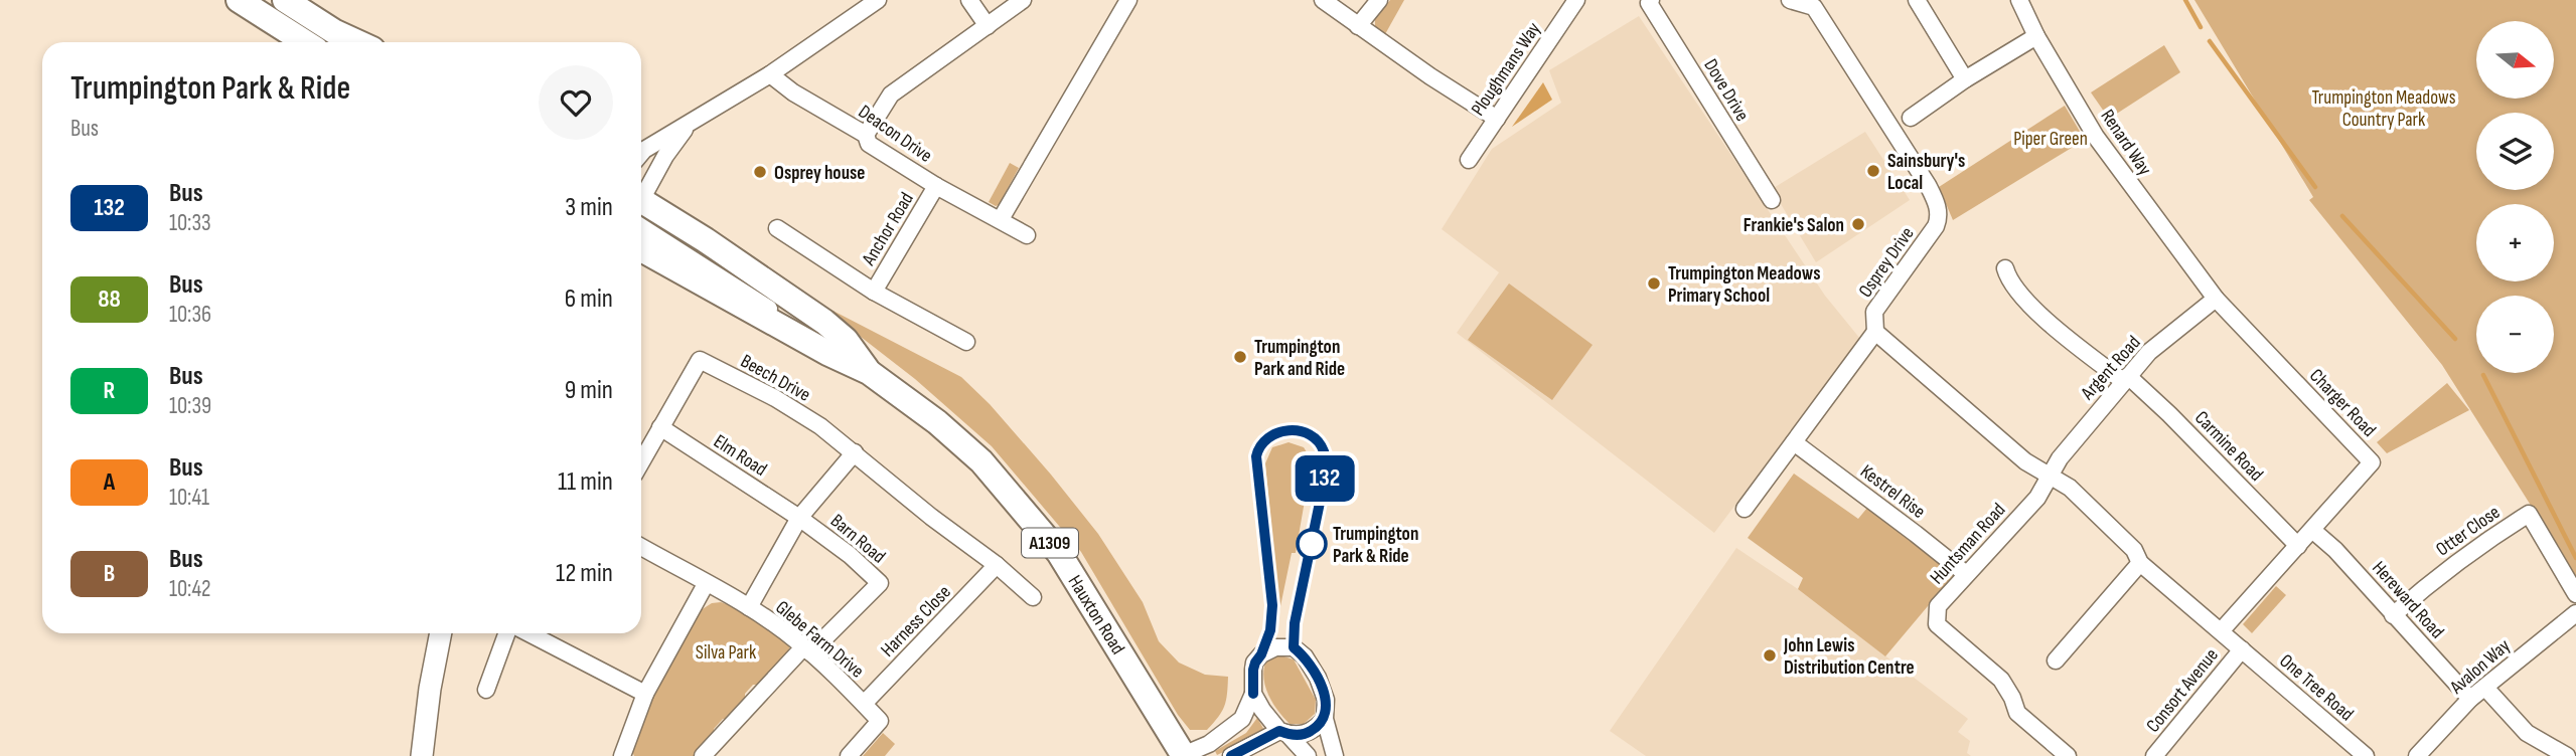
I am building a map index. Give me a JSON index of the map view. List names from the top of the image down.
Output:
{
  "streets": {
    "main road": ["A1309", "Hauxton Road"],
    "street": [
      "Ploughmans Way",
      "Dove Drive",
      "Deacon Drive",
      "Renard Way",
      "Anchor Road",
      "Osprey Drive",
      "Argent Road",
      "Beech Drive",
      "Charger Road",
      "Carmine Road",
      "Elm Road",
      "Kestrel Rise",
      "Otter Close",
      "Barn Road",
      "Huntsman Road",
      "Hereward Road",
      "Harness Close",
      "Glebe Farm Drive",
      "Avalon Way",
      "One Tree Road",
      "Consort Avenue"
    ]
  },
  "crossings": [
    ["Deacon Drive", "Anchor Road"],
    ["Renard Way", "Argent Road"],
    ["Renard Way", "Charger Road"],
    ["Argent Road", "Charger Road"],
    ["Argent Road", "Carmine Road"],
    ["Argent Road", "Huntsman Road"],
    ["Beech Drive", "Elm Road"],
    ["Beech Drive", "Harness Close"],
    ["Charger Road", "Carmine Road"],
    ["Charger Road", "Hereward Road"],
    ["Elm Road", "Barn Road"],
    ["Kestrel Rise", "Huntsman Road"],
    ["Otter Close", "Hereward Road"],
    ["Barn Road", "Glebe Farm Drive"],
    ["A1309", "Hauxton Road"],
    ["Hereward Road", "Avalon Way"],
    ["Harness Close", "Glebe Farm Drive"],
    ["One Tree Road", "Consort Avenue"]
  ],
  "parks": ["Trumpington Meadows Country Park", "Piper Green", "Silva Park"],
  "places": [
    "Sainsbury's Local",
    "Osprey house",
    "Frankie's Salon",
    "Trumpington Meadows Primary School",
    "Trumpington Park and Ride",
    "Trumpington Park & Ride",
    "John Lewis Distribution Centre"
  ],
  "lines": ["bus line 132"],
  "north": "right",
  "page": {
    "on_map": "132",
    "map_buttons": ["+", "−"],
    "heading": ["Trumpington Park & Ride", "Bus"],
    "list": [
      {
        "mark": "132",
        "name": "Bus",
        "note": "10:33",
        "value": "3 min"
      },
      {
        "mark": "88",
        "name": "Bus",
        "note": "10:36",
        "value": "6 min"
      },
      {
        "mark": "R",
        "name": "Bus",
        "note": "10:39",
        "value": "9 min"
      },
      {
        "mark": "A",
        "name": "Bus",
        "note": "10:41",
        "value": "11 min"
      },
      {
        "mark": "B",
        "name": "Bus",
        "note": "10:42",
        "value": "12 min"
      }
    ]
  }
}
